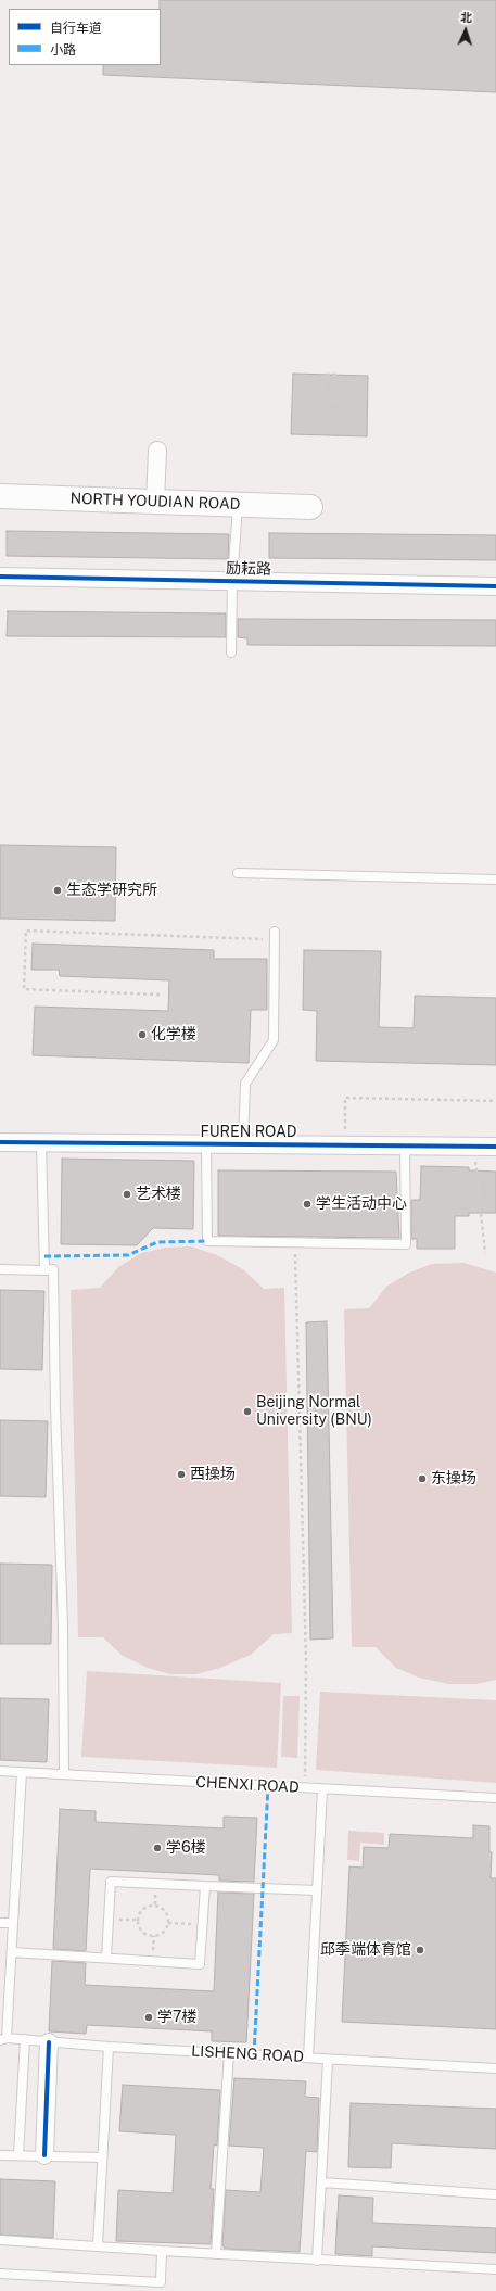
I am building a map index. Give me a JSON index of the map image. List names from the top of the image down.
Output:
{
  "streets": {
    "street": ["NORTH YOUDIAN ROAD", "励耘路", "FUREN ROAD"],
    "lane": ["CHENXI ROAD", "LISHENG ROAD"]
  },
  "places": [
    "生态学研究所",
    "化学楼",
    "艺术楼",
    "学生活动中心",
    "Beijing Normal University (BNU)",
    "西操场",
    "东操场",
    "学6楼",
    "邱季端体育馆",
    "学7楼"
  ],
  "legend": ["自行车道", "小路"],
  "north": "top"
}
